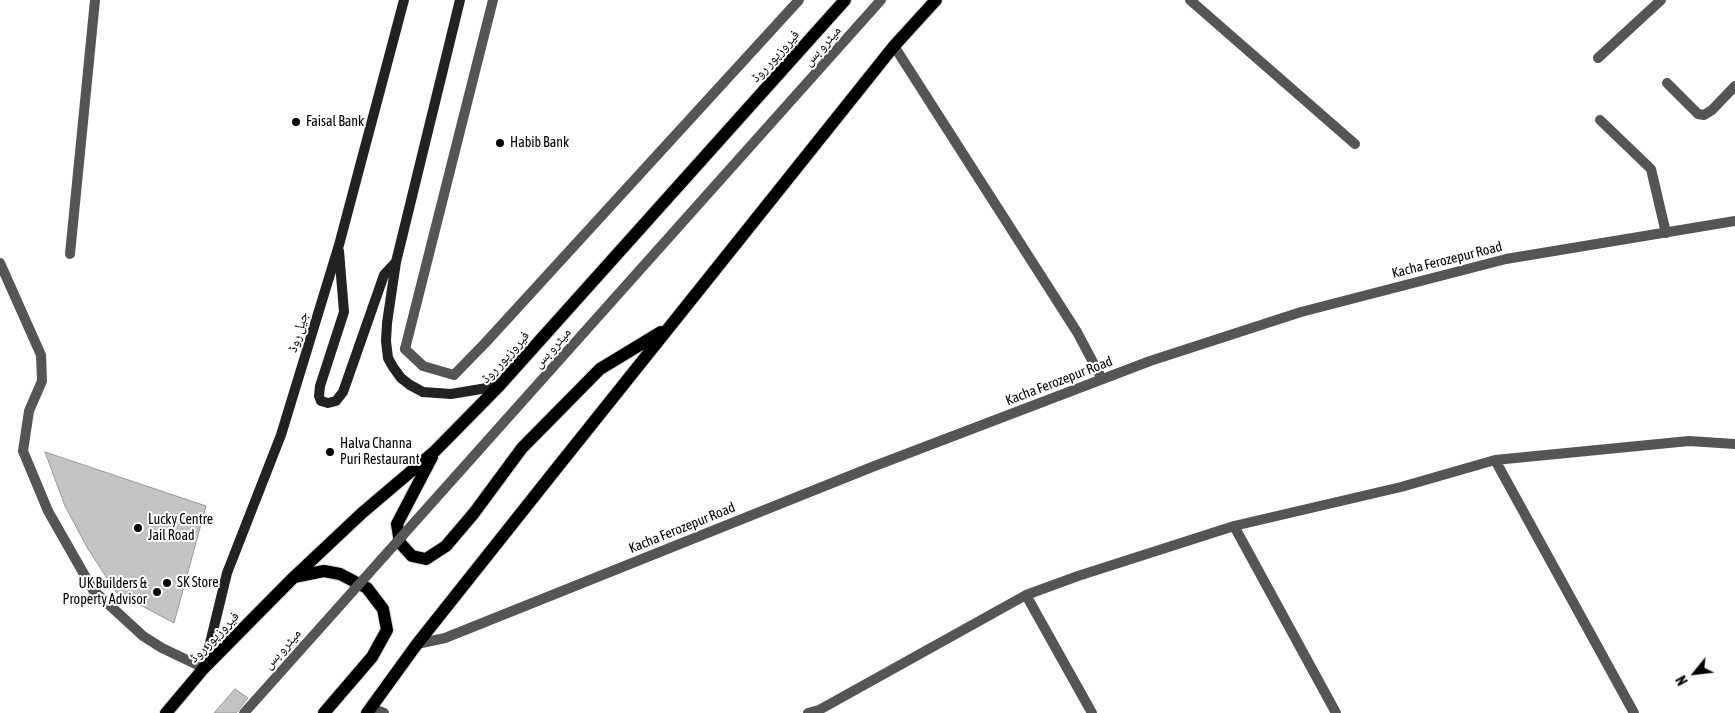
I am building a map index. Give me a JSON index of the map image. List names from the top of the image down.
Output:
{
  "streets": {
    "main road": ["فیروزپور روڈ", "جیل روڈ"],
    "street": ["میٹرو بس", "Kacha Ferozepur Road"]
  },
  "crossings": [
    ["فیروزپور روڈ", "جیل روڈ"]
  ],
  "places": [
    "Faisal Bank",
    "Habib Bank",
    "Halva Channa Puri Restaurant",
    "Lucky Centre Jail Road",
    "SK Store",
    "UK Builders & Property Advisor"
  ],
  "north": "bottom left"
}
